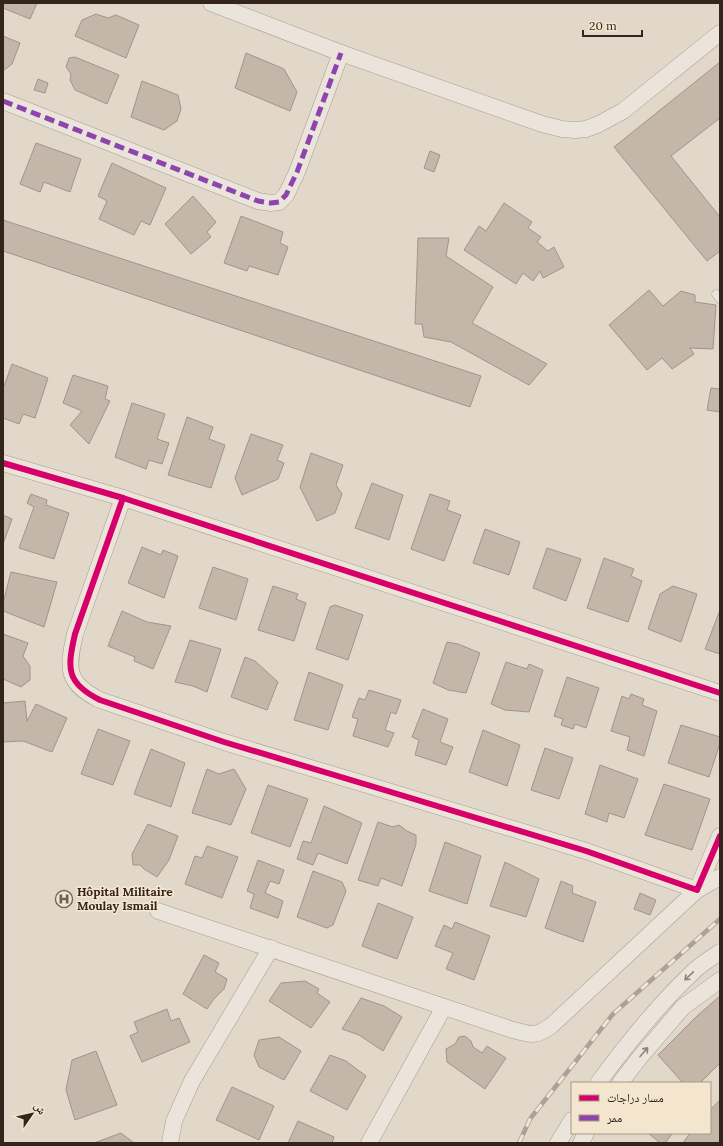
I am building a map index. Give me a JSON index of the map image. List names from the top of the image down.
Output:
{
  "places": {
    "hospital": ["Hôpital Militaire Moulay Ismail"]
  },
  "legend": ["مسار دراجات", "ممر"],
  "scale_bar": "20 m",
  "north": "top right"
}
